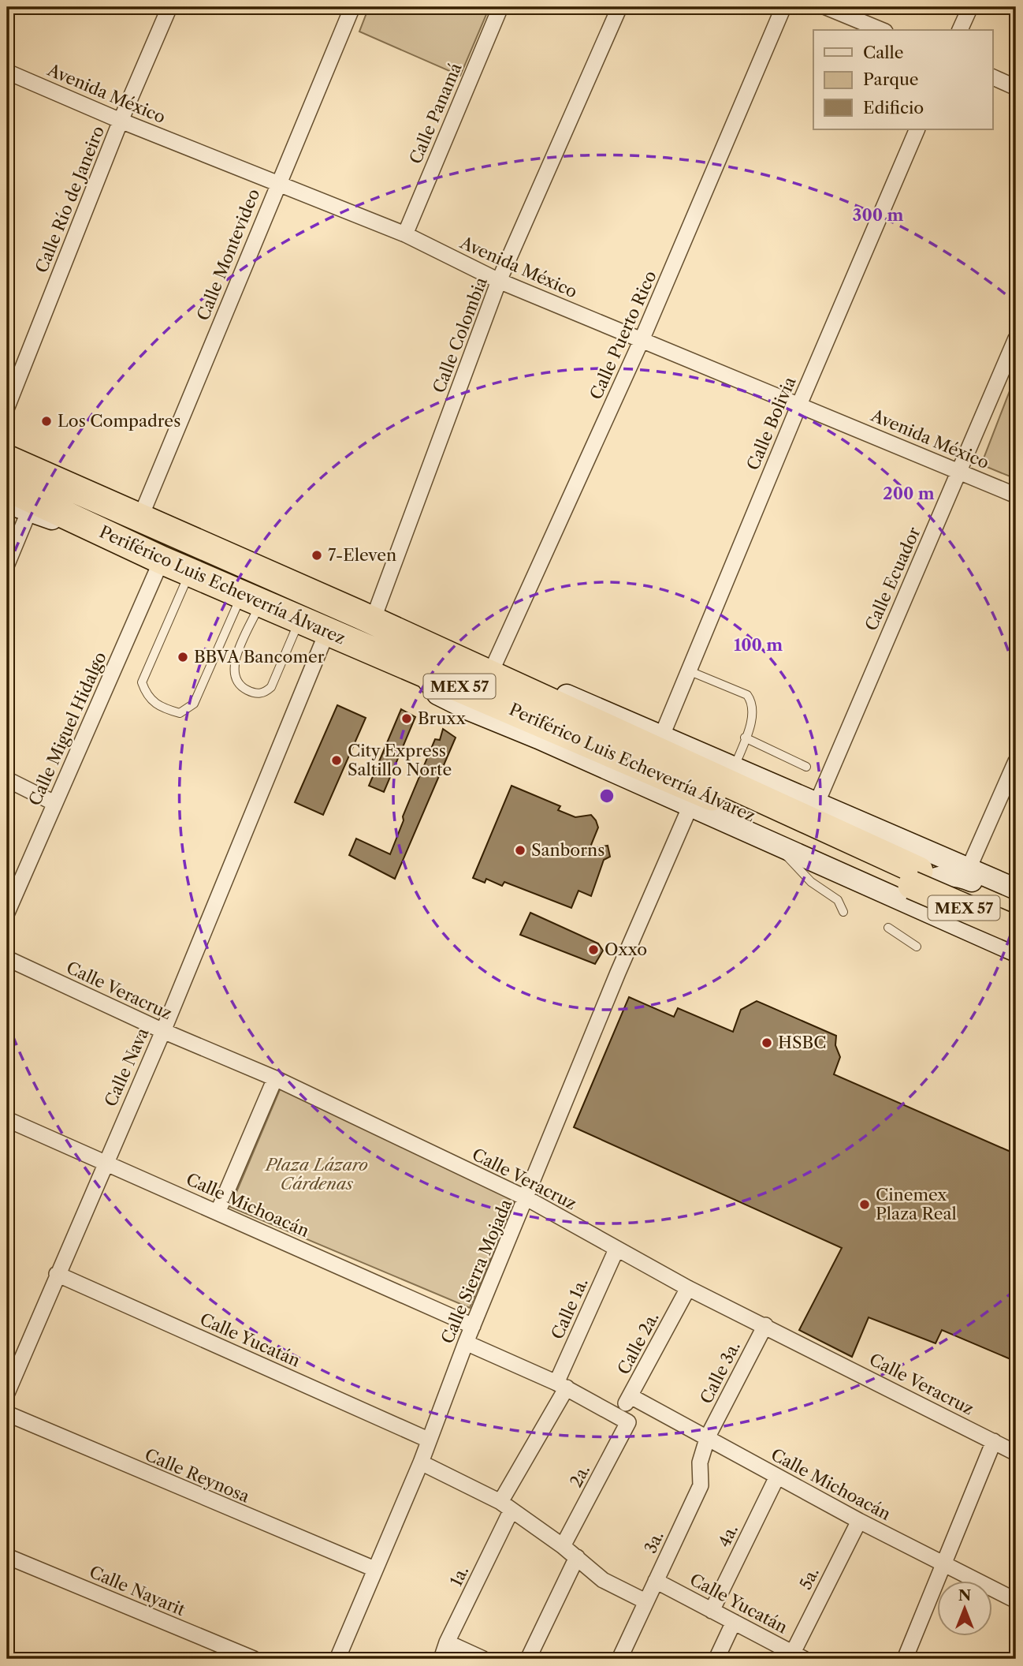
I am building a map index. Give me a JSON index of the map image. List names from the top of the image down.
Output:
{
  "streets": {
    "highway": ["Periférico Luis Echeverría Álvarez", "MEX 57"],
    "street": [
      "Avenida México",
      "Calle Panamá",
      "Calle Río de Janeiro",
      "Calle Montevideo",
      "Calle Colombia",
      "Calle Puerto Rico",
      "Calle Bolivia",
      "Calle Ecuador",
      "Calle Miguel Hidalgo",
      "Calle Veracruz",
      "Calle Nava",
      "Calle Michoacán",
      "Calle Sierra Mojada",
      "Calle 1a.",
      "Calle Yucatán",
      "Calle 2a.",
      "Calle 3a.",
      "Calle Reynosa",
      "2a.",
      "4a.",
      "3a.",
      "1a.",
      "5a.",
      "Calle Nayarit"
    ]
  },
  "crossings": [
    ["Avenida México", "Calle Panamá"],
    ["Avenida México", "Calle Río de Janeiro"],
    ["Avenida México", "Calle Montevideo"],
    ["Avenida México", "Calle Colombia"],
    ["Avenida México", "Calle Puerto Rico"],
    ["Avenida México", "Calle Bolivia"],
    ["Avenida México", "Calle Ecuador"],
    ["Calle Montevideo", "Periférico Luis Echeverría Álvarez"],
    ["Calle Colombia", "Periférico Luis Echeverría Álvarez"],
    ["Calle Puerto Rico", "Periférico Luis Echeverría Álvarez"],
    ["Periférico Luis Echeverría Álvarez", "Calle Miguel Hidalgo"],
    ["Periférico Luis Echeverría Álvarez", "Calle Nava"],
    ["Calle Veracruz", "Calle Nava"],
    ["Calle Veracruz", "Calle Sierra Mojada"],
    ["Calle Veracruz", "Calle 1a."],
    ["Calle Veracruz", "Calle 2a."],
    ["Calle Veracruz", "Calle 3a."],
    ["Calle Nava", "Calle Michoacán"],
    ["Calle Nava", "Calle Yucatán"],
    ["Calle Michoacán", "Calle Sierra Mojada"],
    ["Calle Michoacán", "Calle 2a."],
    ["Calle Michoacán", "Calle 3a."],
    ["Calle Michoacán", "4a."],
    ["Calle Michoacán", "3a."],
    ["Calle Michoacán", "5a."],
    ["Calle Sierra Mojada", "Calle Yucatán"],
    ["Calle Sierra Mojada", "Calle Reynosa"],
    ["Calle 1a.", "1a."],
    ["Calle Yucatán", "4a."],
    ["Calle Yucatán", "3a."],
    ["Calle Yucatán", "5a."],
    ["Calle 2a.", "2a."],
    ["Calle 3a.", "3a."]
  ],
  "parks": ["Plaza Lázaro Cárdenas"],
  "places": [
    "Los Compadres",
    "7-Eleven",
    "BBVA Bancomer",
    "Bruxx",
    "City Express Saltillo Norte",
    "Sanborns",
    "Oxxo",
    "HSBC",
    "Cinemex Plaza Real"
  ],
  "legend": ["Calle", "Parque", "Edificio"],
  "north": "top",
  "rings": ["300 m", "200 m", "100 m"]
}
